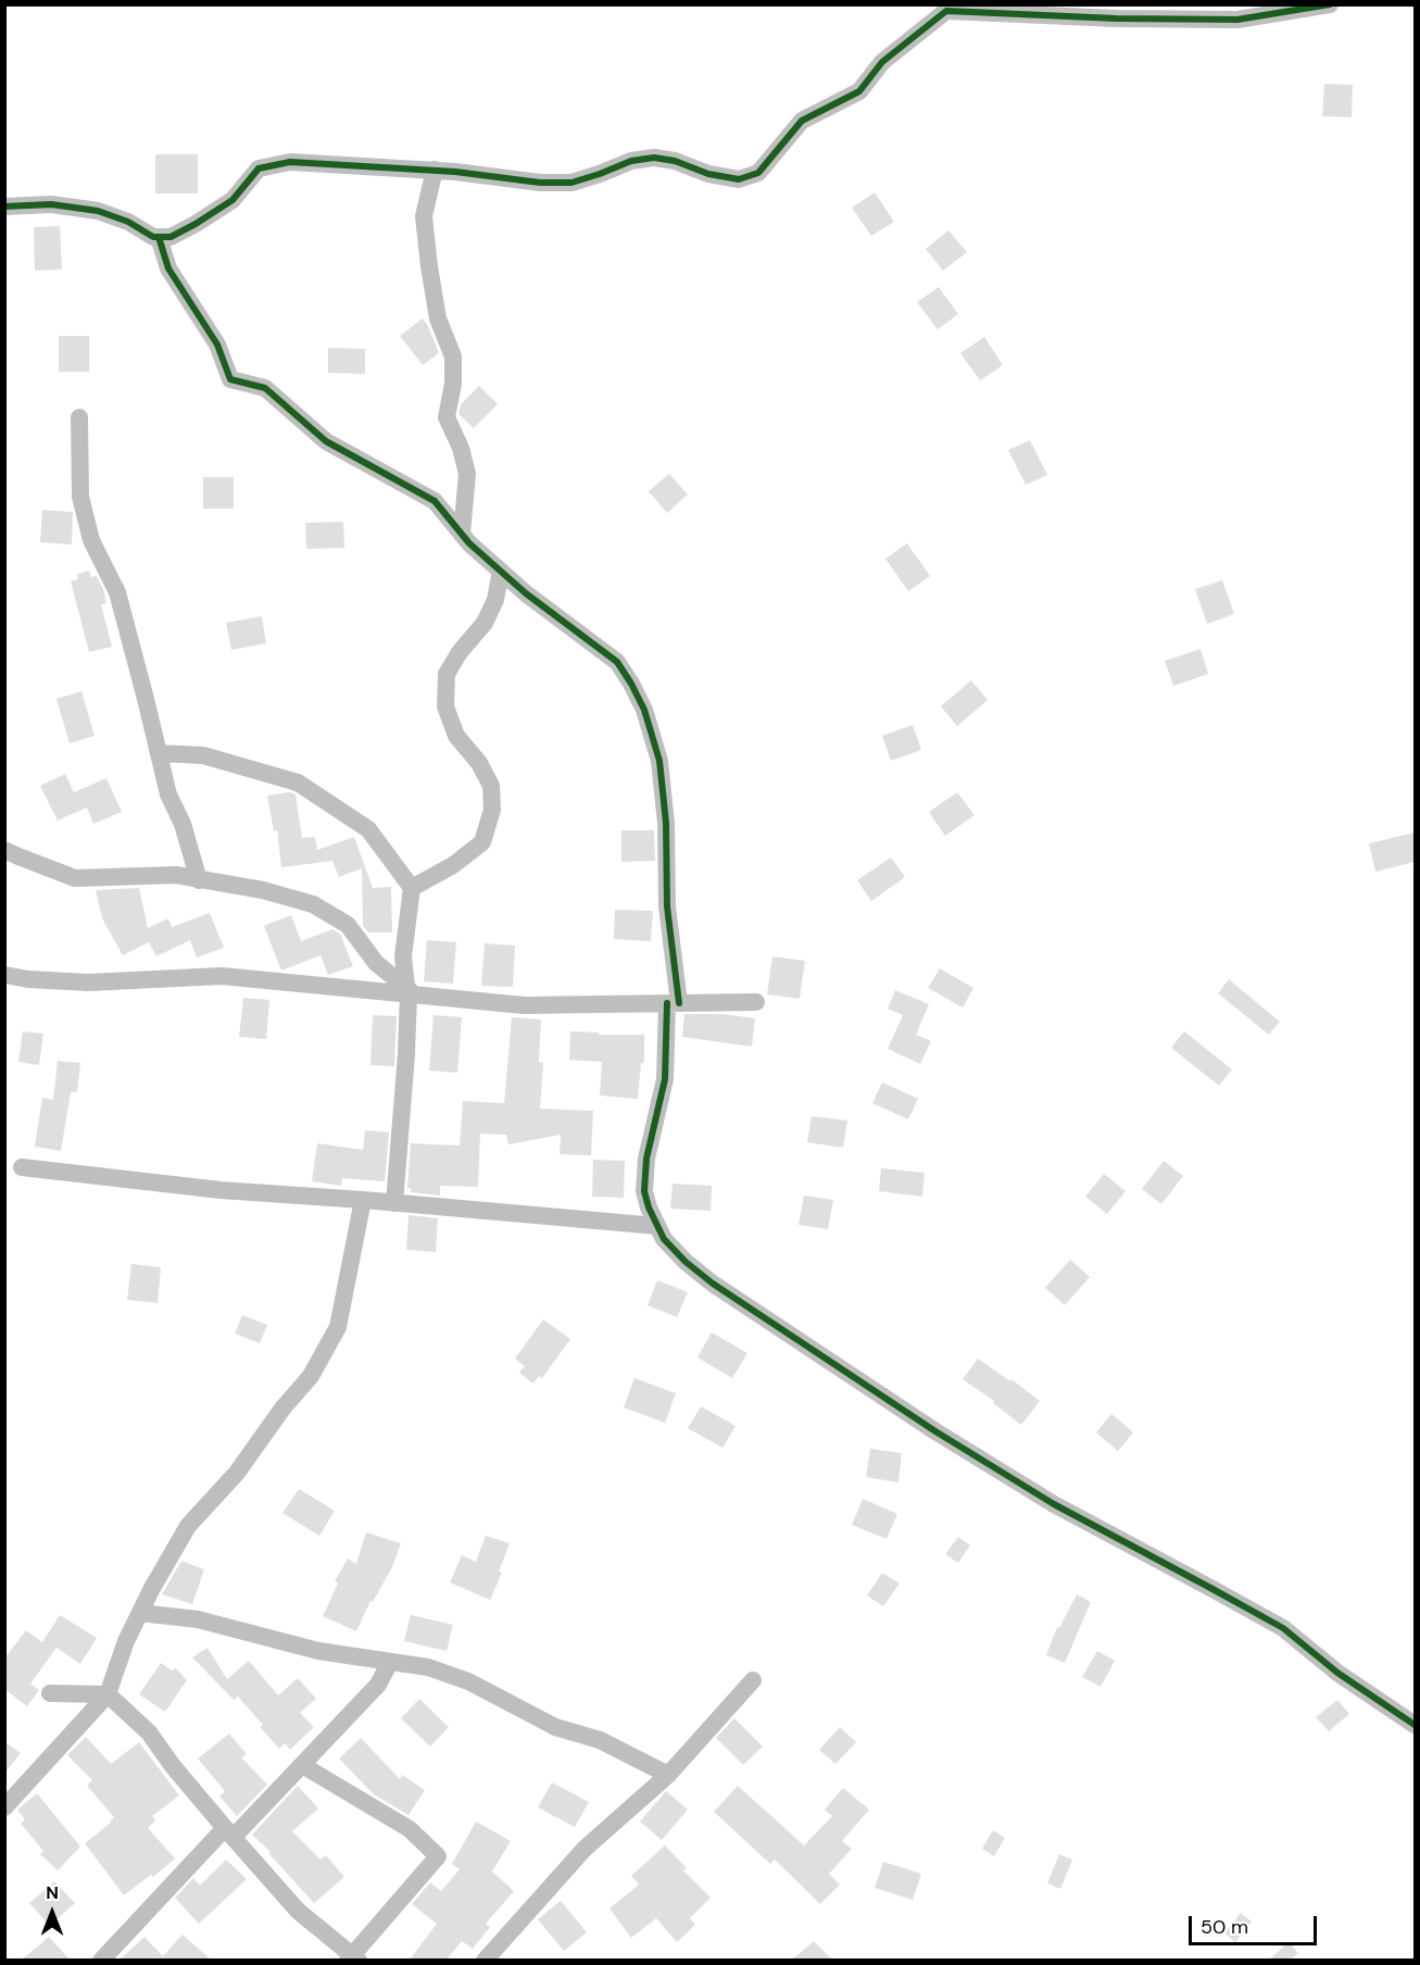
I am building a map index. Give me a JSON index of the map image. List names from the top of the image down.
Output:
{
  "scale_bar": "50 m",
  "north": "top"
}
